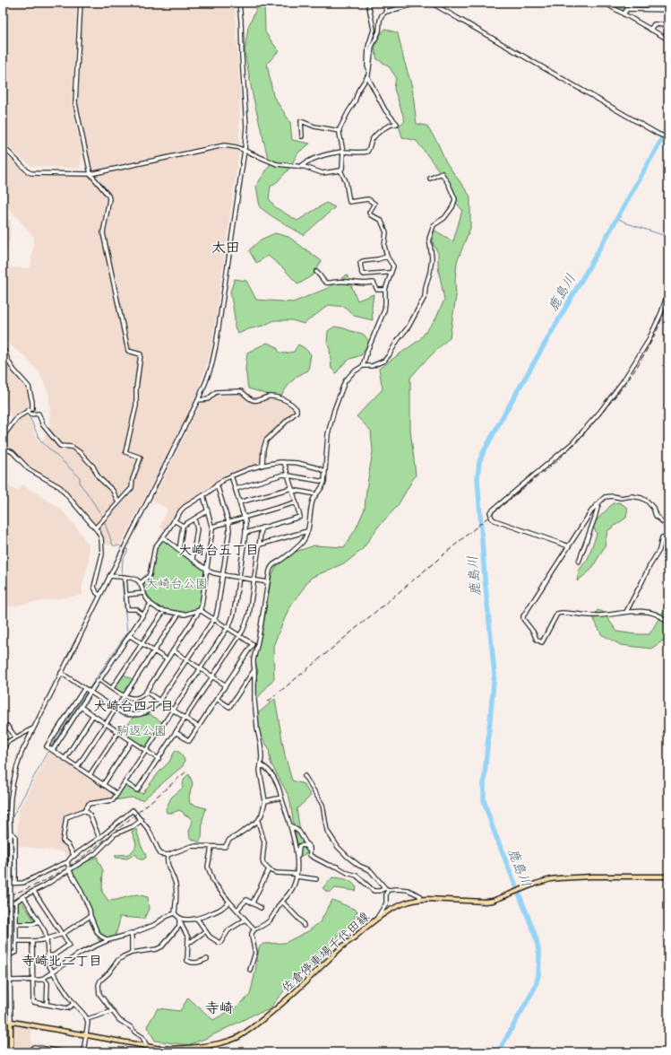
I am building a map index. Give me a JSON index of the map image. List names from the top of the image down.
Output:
{
  "streets": {
    "main road": ["佐倉停車場千代田線"]
  },
  "districts": [
    "太田",
    "大崎台五丁目",
    "大崎台四丁目",
    "寺崎北二丁目",
    "寺崎"
  ],
  "water": ["鹿島川"],
  "parks": ["大崎台公園", "駒返公園"]
}
